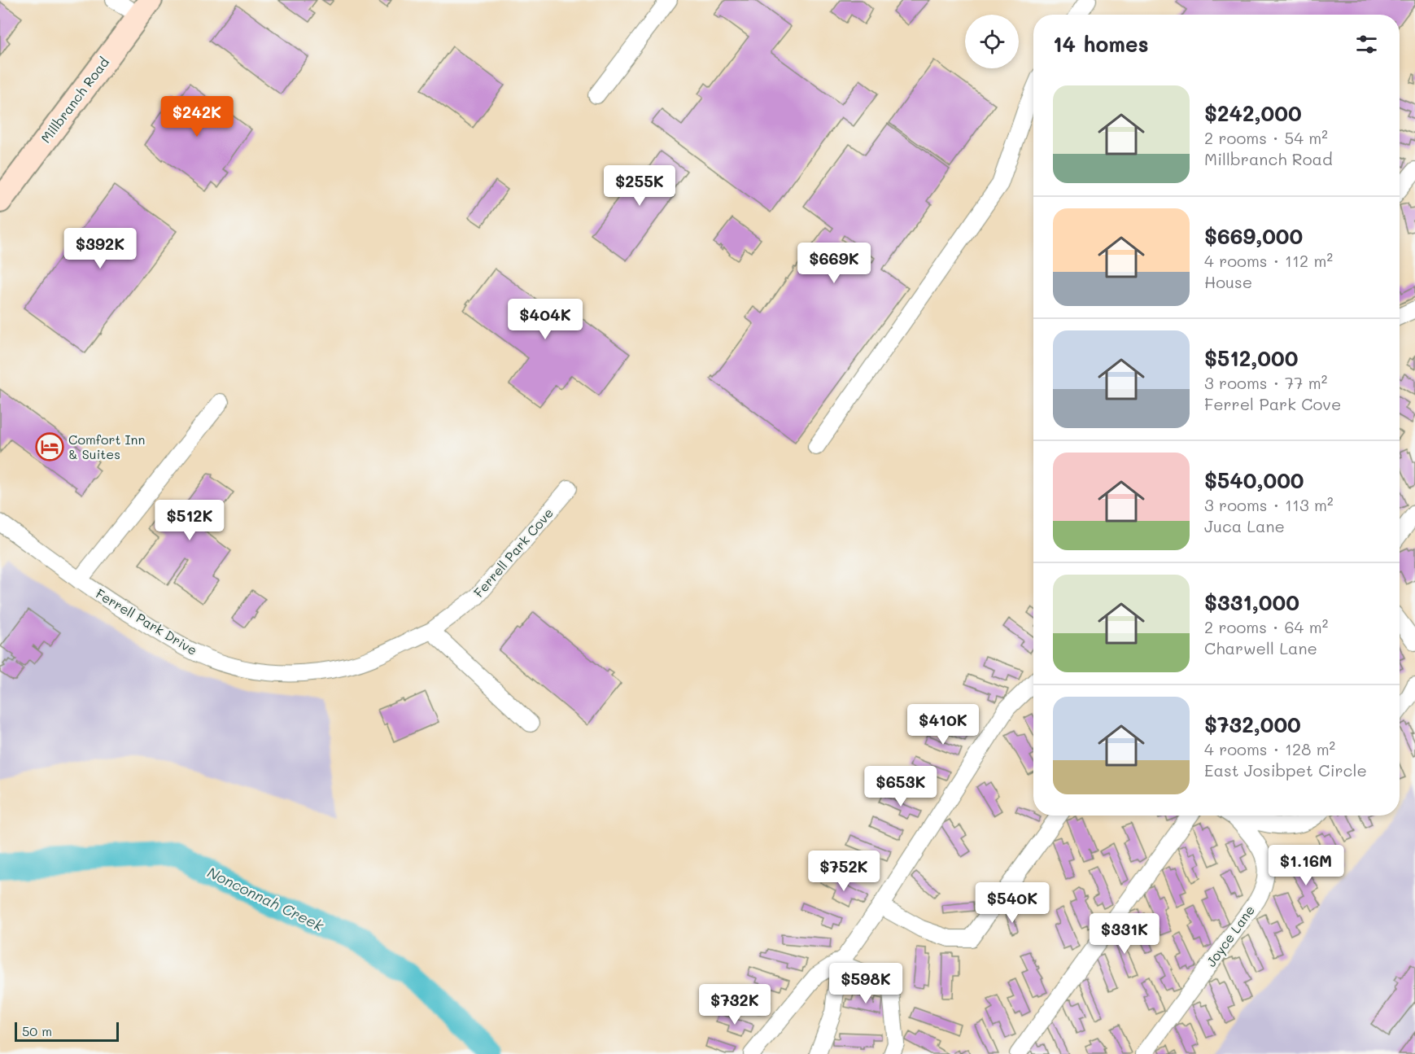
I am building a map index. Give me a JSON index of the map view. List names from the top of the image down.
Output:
{
  "streets": {
    "main road": ["Millbranch Road"],
    "street": ["Ferrell Park Cove", "Ferrell Park Drive", "Joyce Lane"]
  },
  "crossings": [
    ["Ferrell Park Cove", "Ferrell Park Drive"]
  ],
  "water": ["Nonconnah Creek"],
  "places": {
    "hotel": ["Comfort Inn & Suites"]
  },
  "scale_bar": "50 m",
  "page": {
    "heading": "14 homes",
    "list": [
      {
        "name": "$242,000",
        "note": "2 rooms · 54 m² · Millbranch Road"
      },
      {
        "name": "$669,000",
        "note": "4 rooms · 112 m² · House"
      },
      {
        "name": "$512,000",
        "note": "3 rooms · 77 m² · Ferrel Park Cove"
      },
      {
        "name": "$540,000",
        "note": "3 rooms · 113 m² · Juca Lane"
      },
      {
        "name": "$331,000",
        "note": "2 rooms · 64 m² · Charwell Lane"
      },
      {
        "name": "$732,000",
        "note": "4 rooms · 128 m² · East Josibpet Circle"
      }
    ],
    "price": [
      "$242K",
      "$255K",
      "$392K",
      "$669K",
      "$404K",
      "$512K",
      "$410K",
      "$653K",
      "$1.16M",
      "$752K",
      "$540K",
      "$331K",
      "$598K",
      "$732K"
    ],
    "scale": "50 m"
  }
}
